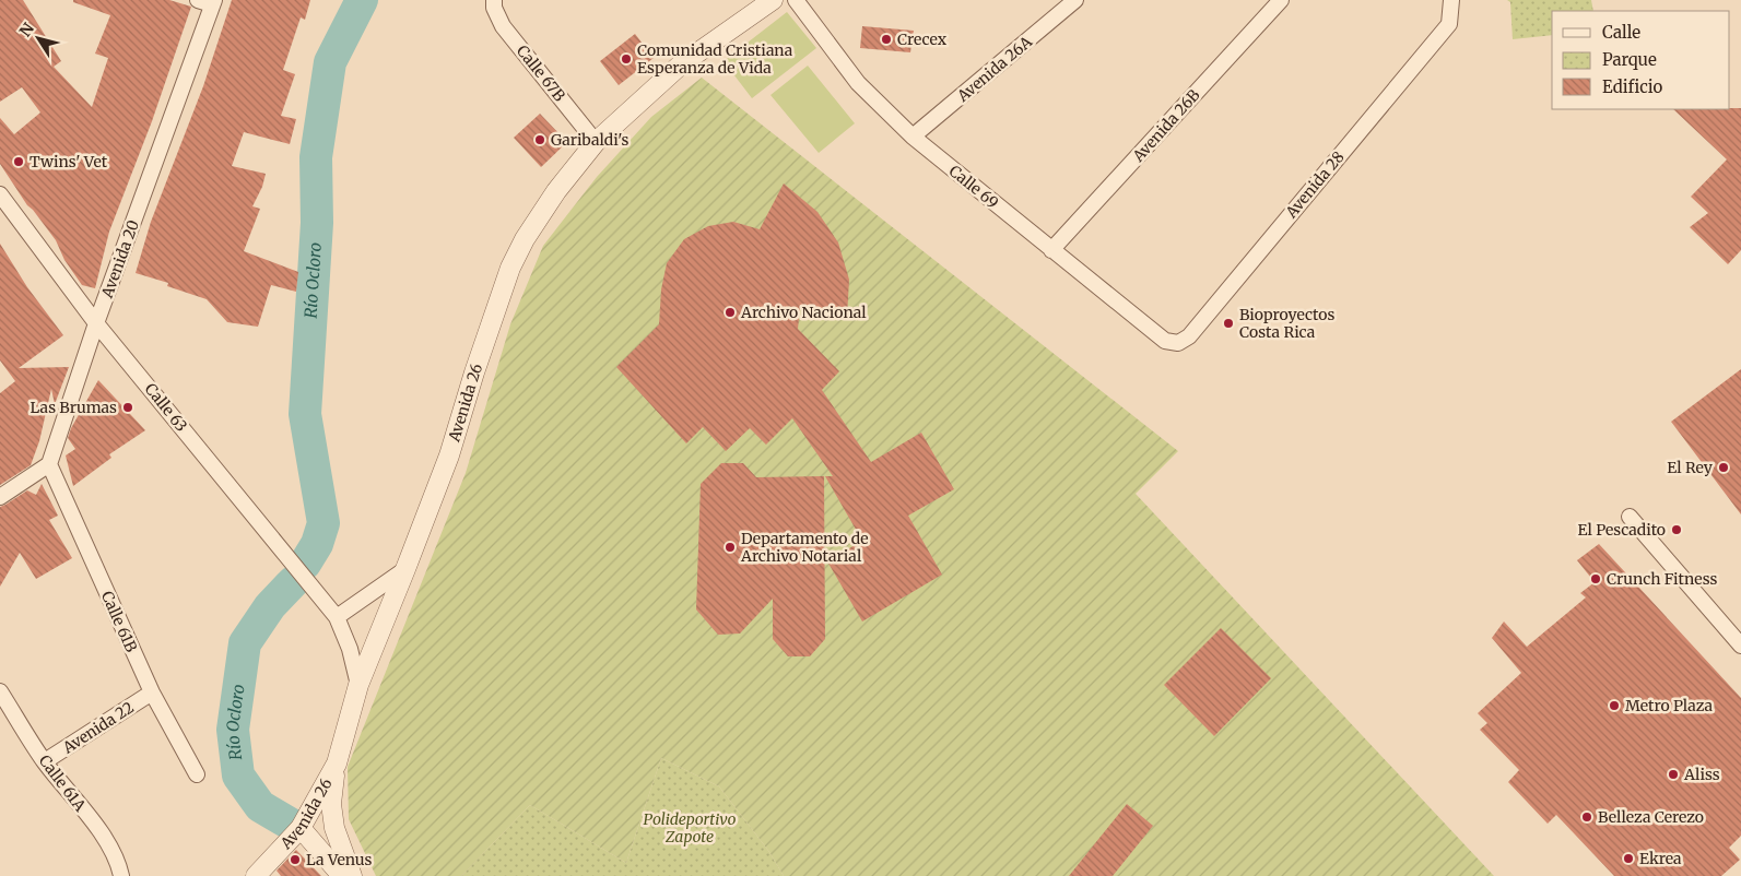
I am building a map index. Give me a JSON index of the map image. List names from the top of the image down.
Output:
{
  "streets": {
    "street": [
      "Avenida 26A",
      "Calle 67B",
      "Avenida 26B",
      "Avenida 28",
      "Calle 69",
      "Avenida 20",
      "Avenida 26",
      "Calle 63",
      "Calle 61B",
      "Avenida 22",
      "Calle 61A"
    ]
  },
  "crossings": [
    ["Avenida 26A", "Calle 69"],
    ["Calle 67B", "Avenida 26"],
    ["Avenida 26B", "Calle 69"],
    ["Avenida 28", "Calle 69"],
    ["Avenida 20", "Calle 63"],
    ["Avenida 20", "Calle 61B"],
    ["Avenida 26", "Calle 63"],
    ["Calle 61B", "Avenida 22"],
    ["Avenida 22", "Calle 61A"]
  ],
  "water": ["Río Ocloro"],
  "parks": ["Polideportivo Zapote"],
  "places": [
    "Crecex",
    "Comunidad Cristiana Esperanza de Vida",
    "Garibaldi's",
    "Twins' Vet",
    "Archivo Nacional",
    "Bioproyectos Costa Rica",
    "Las Brumas",
    "El Rey",
    "El Pescadito",
    "Departamento de Archivo Notarial",
    "Crunch Fitness",
    "Metro Plaza",
    "Aliss",
    "Belleza Cerezo",
    "Ekrea",
    "La Venus"
  ],
  "legend": ["Calle", "Parque", "Edificio"],
  "north": "top left"
}
